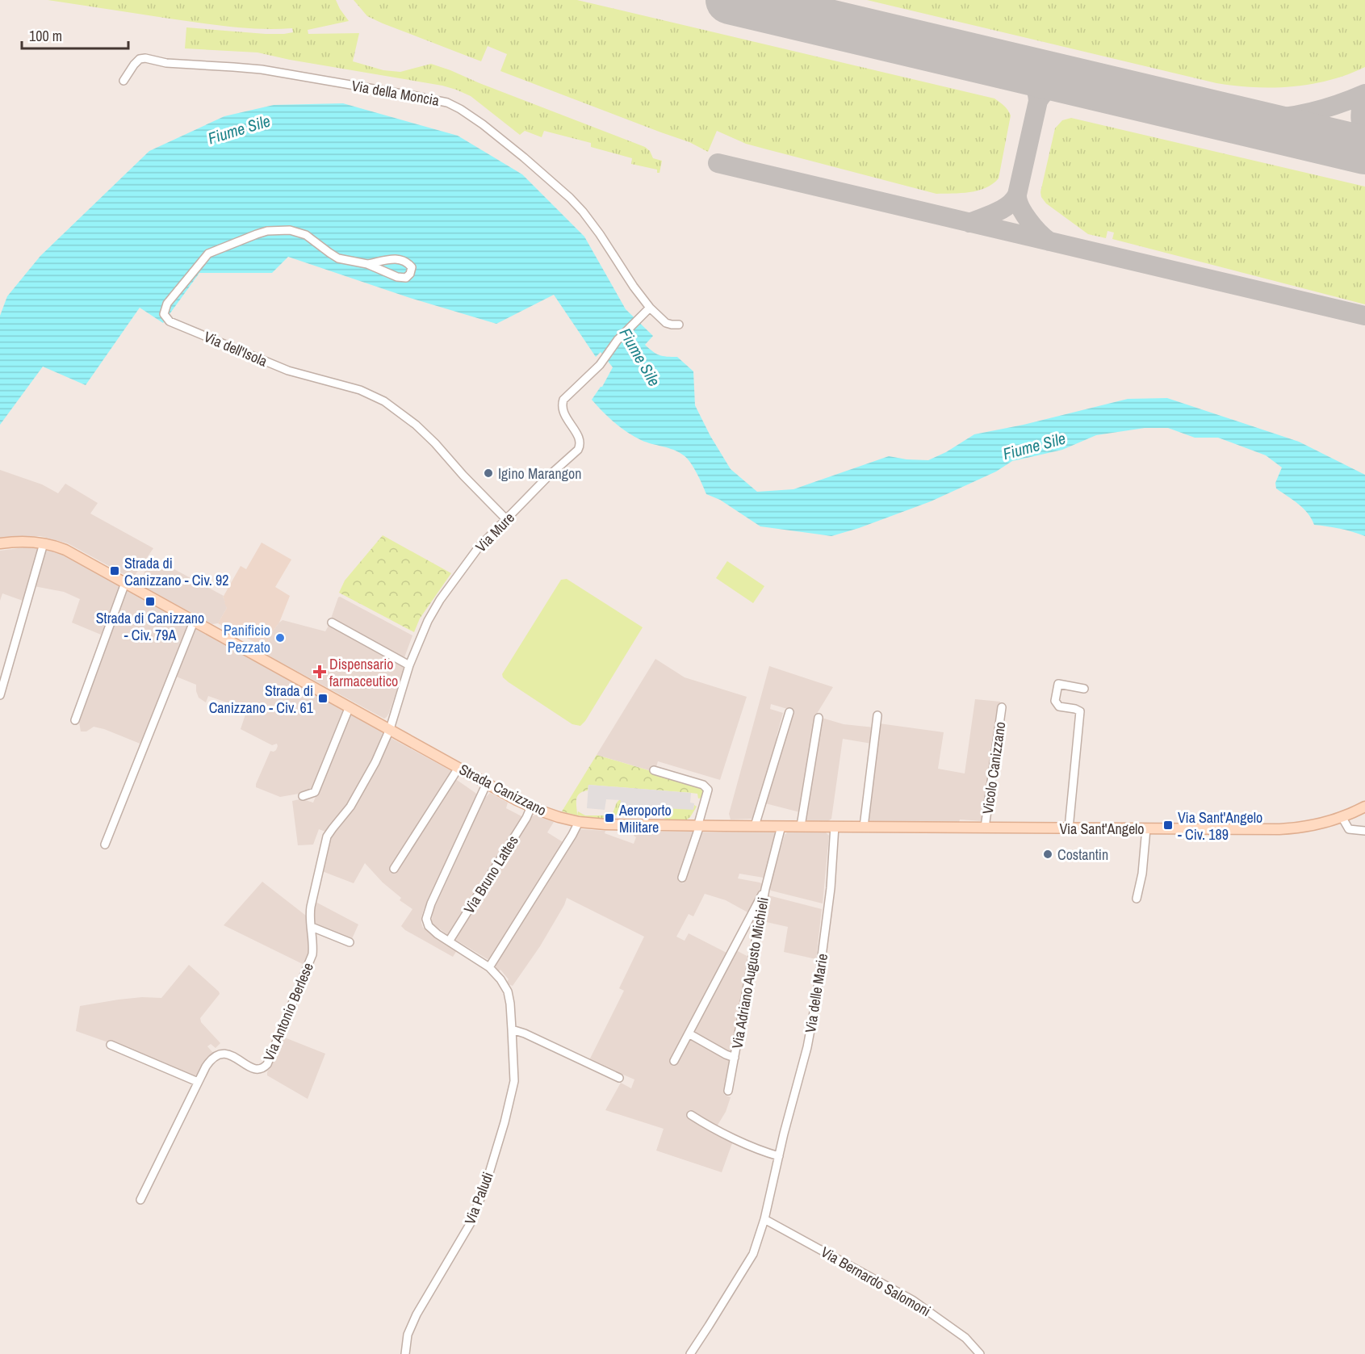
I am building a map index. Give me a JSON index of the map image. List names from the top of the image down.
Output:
{
  "streets": {
    "street": [
      "Via della Moncia",
      "Via dell'Isola",
      "Via Mure",
      "Vicolo Canizzano",
      "Strada Canizzano",
      "Via Sant'Angelo",
      "Via Bruno Lattes",
      "Via Adriano Augusto Michieli",
      "Via delle Marie",
      "Via Antonio Berlese",
      "Via Paludi",
      "Via Bernardo Salomoni"
    ]
  },
  "crossings": [
    ["Via della Moncia", "Via Mure"],
    ["Via dell'Isola", "Via Mure"],
    ["Via Mure", "Strada Canizzano"],
    ["Via Mure", "Via Antonio Berlese"],
    ["Vicolo Canizzano", "Via Sant'Angelo"],
    ["Strada Canizzano", "Via Sant'Angelo"],
    ["Strada Canizzano", "Via Bruno Lattes"],
    ["Strada Canizzano", "Via Adriano Augusto Michieli"],
    ["Strada Canizzano", "Via delle Marie"],
    ["Strada Canizzano", "Via Antonio Berlese"],
    ["Strada Canizzano", "Via Paludi"],
    ["Via Sant'Angelo", "Via delle Marie"],
    ["Via Bruno Lattes", "Via Paludi"],
    ["Via delle Marie", "Via Bernardo Salomoni"]
  ],
  "water": ["Fiume Sile"],
  "places": {
    "other": ["Igino Marangon", "Panificio Pezzato", "Costantin"],
    "transit": [
      "Strada di Canizzano - Civ. 92",
      "Strada di Canizzano - Civ. 79A",
      "Strada di Canizzano - Civ. 61",
      "Aeroporto Militare",
      "Via Sant'Angelo - Civ. 189"
    ],
    "health": ["Dispensario farmaceutico"]
  },
  "scale_bar": "100 m"
}
